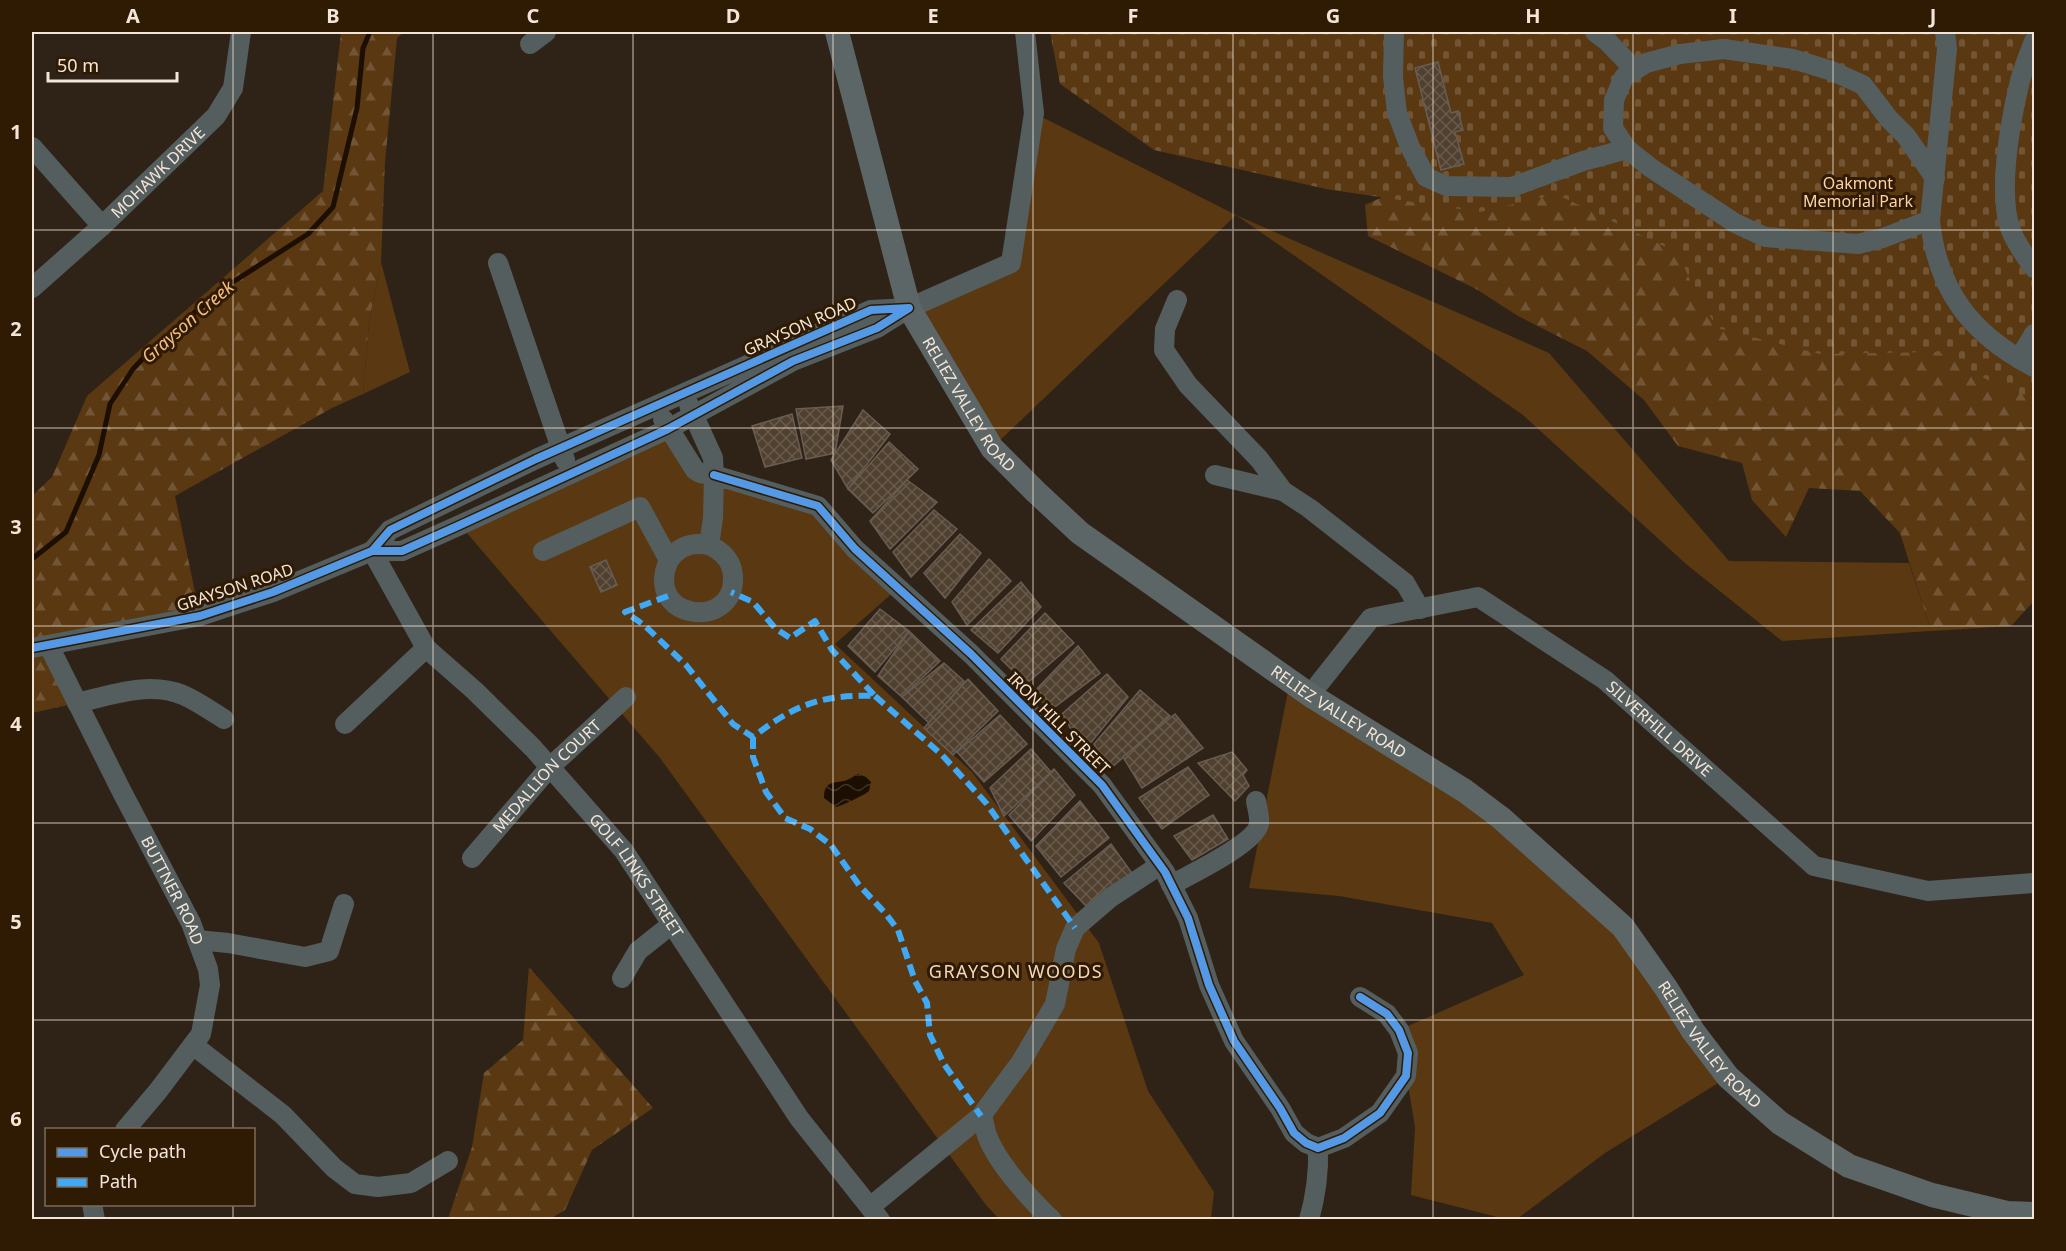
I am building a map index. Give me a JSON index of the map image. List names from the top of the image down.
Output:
{
  "streets": {
    "main road": ["RELIEZ VALLEY ROAD"],
    "street": [
      "MOHAWK DRIVE",
      "GRAYSON ROAD",
      "IRON HILL STREET",
      "SILVERHILL DRIVE",
      "MEDALLION COURT",
      "GOLF LINKS STREET",
      "BUTTNER ROAD"
    ]
  },
  "crossings": [
    ["GRAYSON ROAD", "RELIEZ VALLEY ROAD"],
    ["GRAYSON ROAD", "IRON HILL STREET"],
    ["GRAYSON ROAD", "GOLF LINKS STREET"],
    ["GRAYSON ROAD", "BUTTNER ROAD"],
    ["RELIEZ VALLEY ROAD", "SILVERHILL DRIVE"],
    ["MEDALLION COURT", "GOLF LINKS STREET"]
  ],
  "districts": ["GRAYSON WOODS"],
  "water": ["Grayson Creek"],
  "parks": ["Oakmont Memorial Park"],
  "legend": ["Cycle path", "Path"],
  "scale_bar": "50 m",
  "grid": {
    "columns": [
      "A",
      "B",
      "C",
      "D",
      "E",
      "F",
      "G",
      "H",
      "I",
      "J"
    ],
    "rows": [
      "1",
      "2",
      "3",
      "4",
      "5",
      "6"
    ]
  }
}
